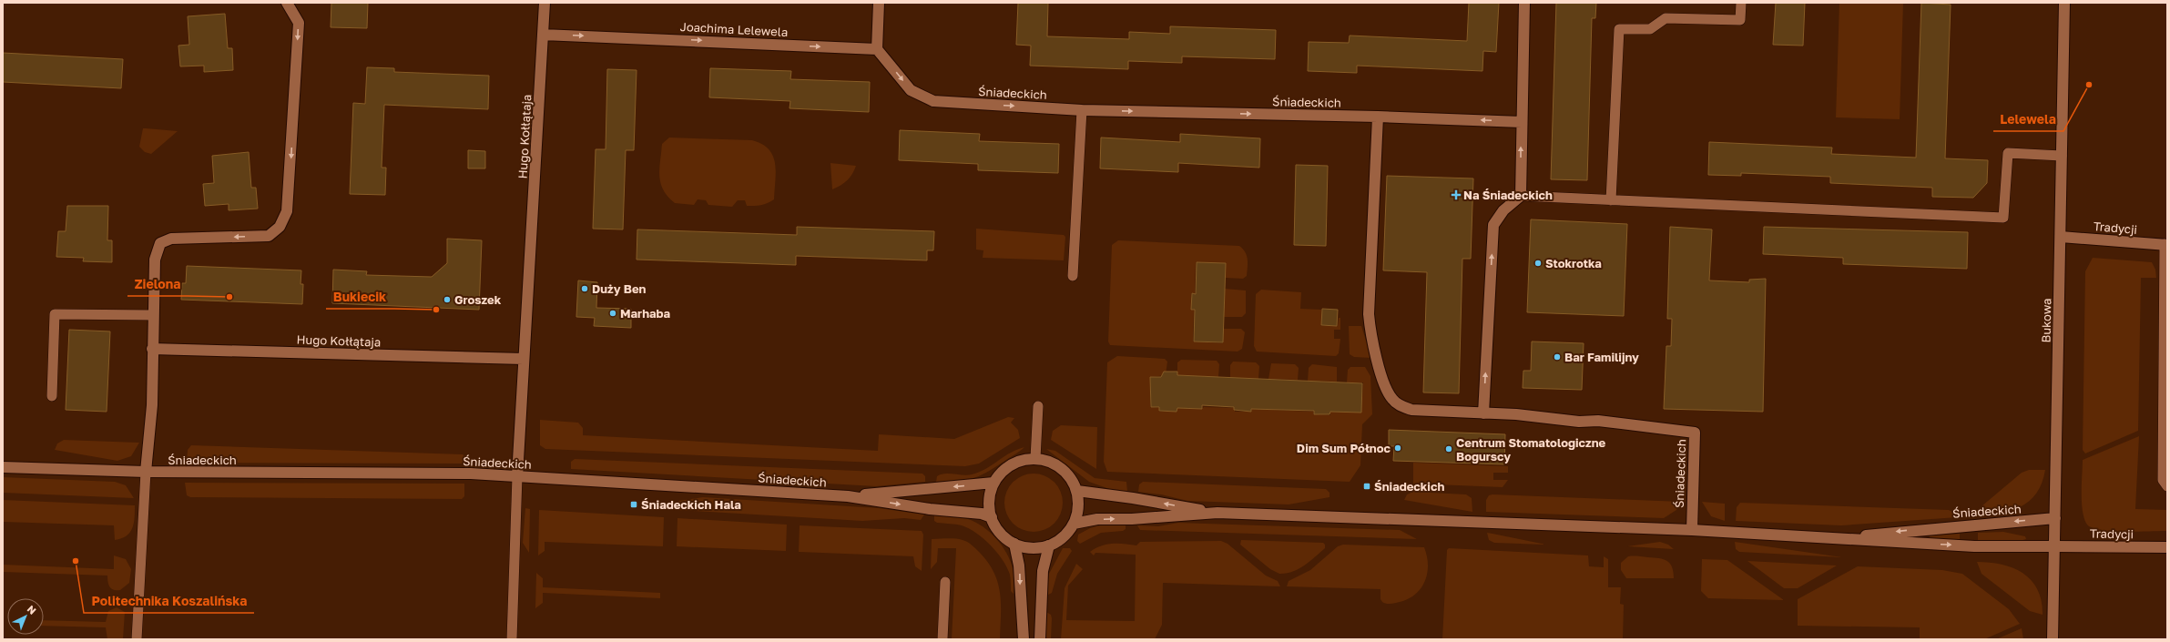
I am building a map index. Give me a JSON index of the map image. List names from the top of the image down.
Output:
{
  "streets": {
    "street": [
      "Joachima Lelewela",
      "Śniadeckich",
      "Hugo Kołłątaja",
      "Tradycji",
      "Bukowa"
    ]
  },
  "crossings": [
    ["Joachima Lelewela", "Śniadeckich"],
    ["Joachima Lelewela", "Hugo Kołłątaja"],
    ["Śniadeckich", "Hugo Kołłątaja"],
    ["Śniadeckich", "Tradycji"],
    ["Śniadeckich", "Bukowa"],
    ["Tradycji", "Bukowa"]
  ],
  "one_way": ["Joachima Lelewela"],
  "places": {
    "other": [
      "Lelewela",
      "Stokrotka",
      "Duży Ben",
      "Zielona",
      "Groszek",
      "Bukiecik",
      "Marhaba",
      "Bar Familijny",
      "Dim Sum Północ",
      "Centrum Stomatologiczne Bogurscy",
      "Politechnika Koszalińska"
    ],
    "health": ["Na Śniadeckich"],
    "transit": ["Śniadeckich", "Śniadeckich Hala"]
  },
  "north": "top right"
}
